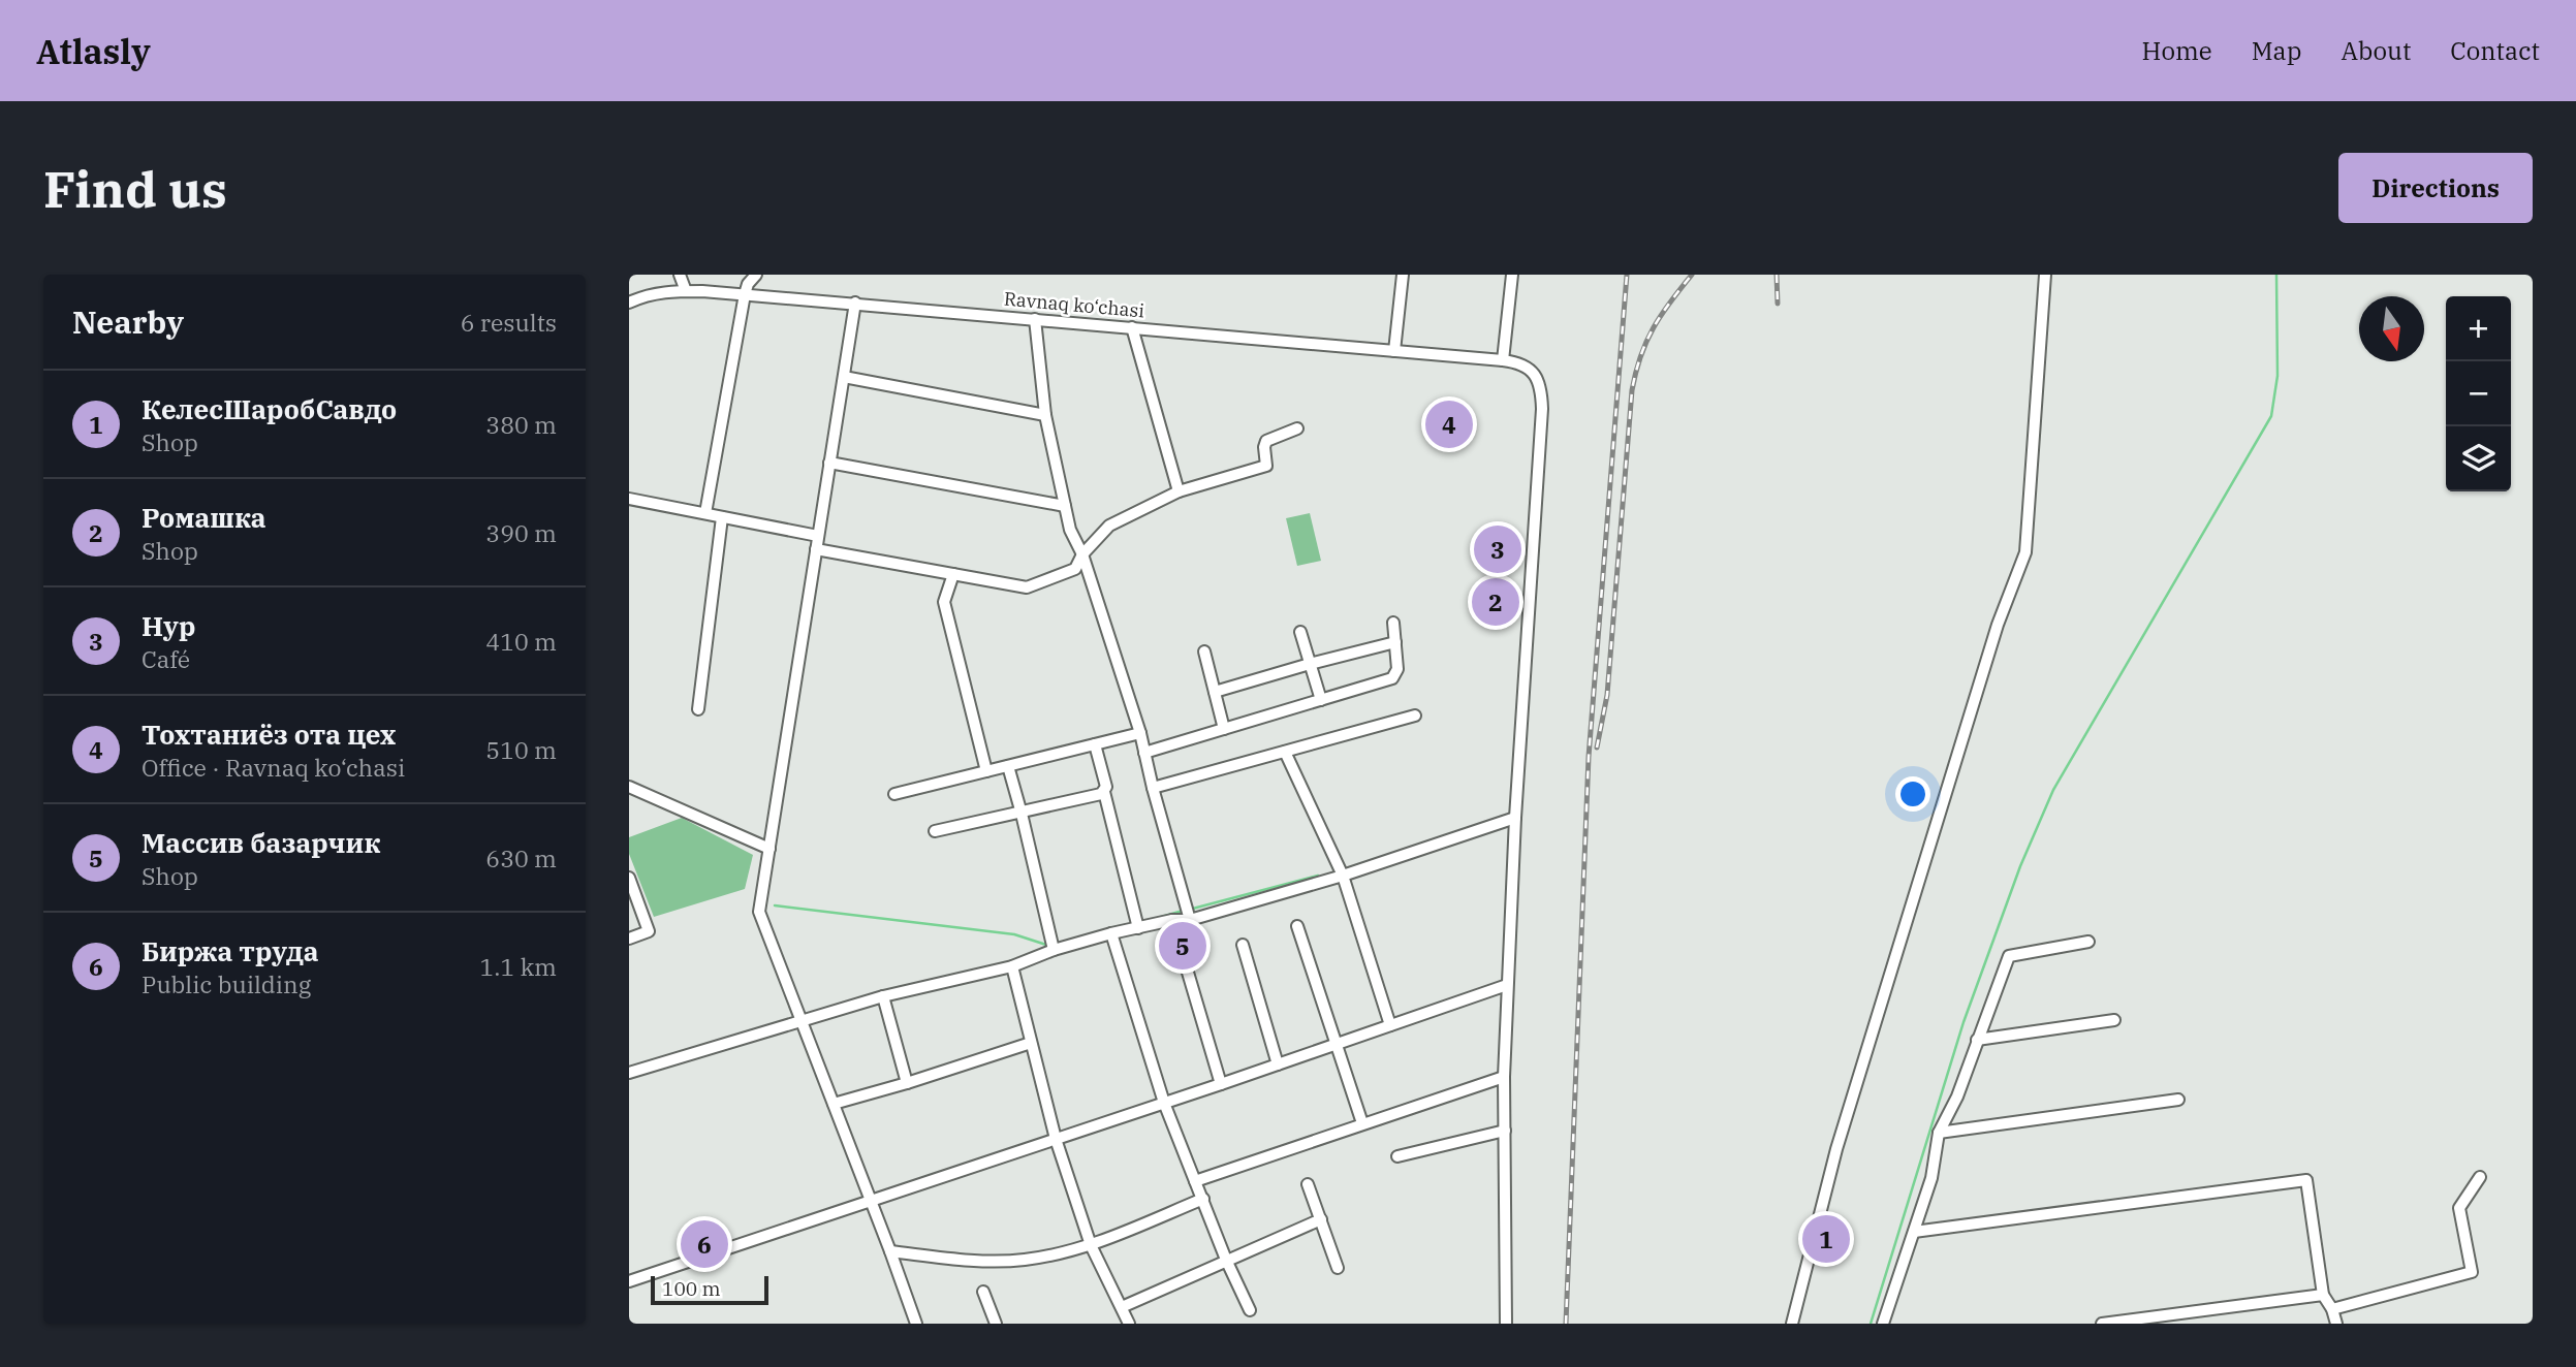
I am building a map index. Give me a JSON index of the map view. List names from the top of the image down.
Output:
{
  "streets": {
    "street": ["Ravnaq ko‘chasi"]
  },
  "scale_bar": "100 m",
  "north": "bottom",
  "page": {
    "header": "Atlasly",
    "nav": [
      "Home",
      "Map",
      "About",
      "Contact"
    ],
    "buttons": "Directions",
    "title": "Find us",
    "heading": ["Nearby", "6 results"],
    "map_buttons": ["+", "−"],
    "list": [
      {
        "mark": "1",
        "name": "КелесШаробСавдо",
        "note": "Shop",
        "value": "380 m"
      },
      {
        "mark": "2",
        "name": "Ромашка",
        "note": "Shop",
        "value": "390 m"
      },
      {
        "mark": "3",
        "name": "Нур",
        "note": "Café",
        "value": "410 m"
      },
      {
        "mark": "4",
        "name": "Тохтаниёз ота цех",
        "note": "Office · Ravnaq ko‘chasi",
        "value": "510 m"
      },
      {
        "mark": "5",
        "name": "Массив базарчик",
        "note": "Shop",
        "value": "630 m"
      },
      {
        "mark": "6",
        "name": "Биржа труда",
        "note": "Public building",
        "value": "1.1 km"
      }
    ],
    "pins": [
      "4",
      "3",
      "2",
      "5",
      "1",
      "6"
    ],
    "scale": "100 m"
  }
}
